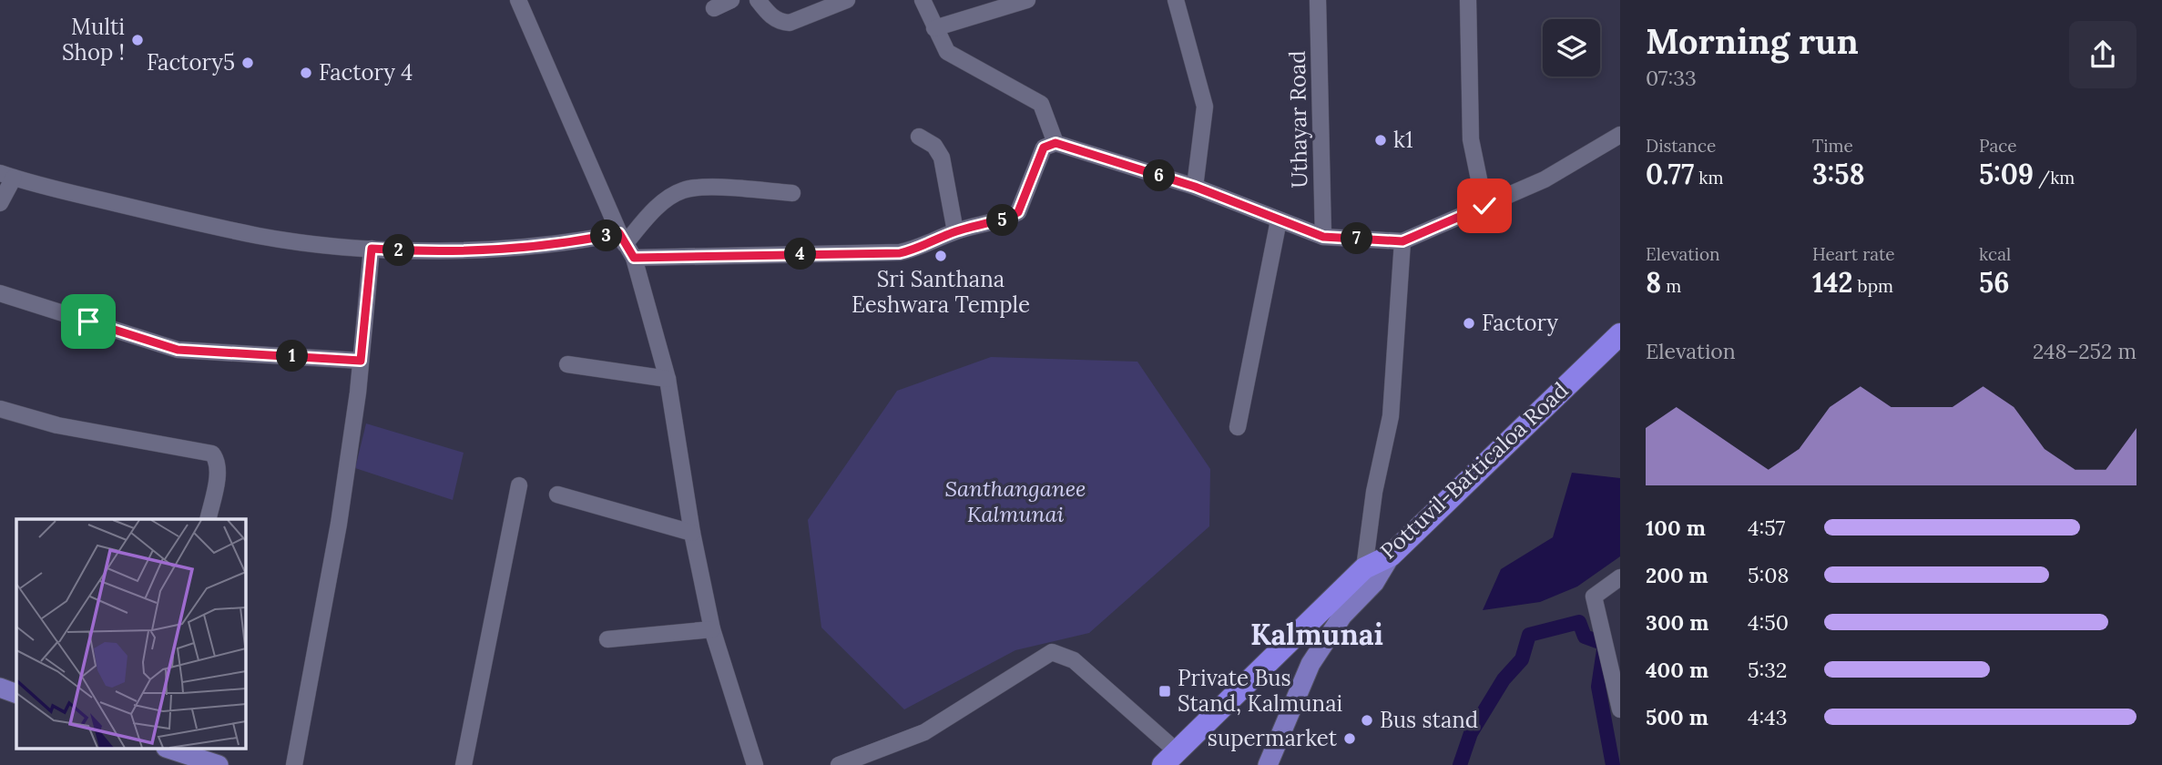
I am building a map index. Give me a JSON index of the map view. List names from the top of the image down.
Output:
{
  "streets": {
    "highway": ["Pottuvil-Batticaloa Road"],
    "street": ["Uthayar Road"]
  },
  "districts": ["Kalmunai"],
  "parks": ["Santhanganee Kalmunai"],
  "places": {
    "other": [
      "Multi Shop !",
      "Factory5",
      "Factory 4",
      "k1",
      "Sri Santhana Eeshwara Temple",
      "Factory",
      "Bus stand",
      "supermarket"
    ],
    "transit": ["Private Bus Stand, Kalmunai"]
  },
  "page": {
    "heading": ["Morning run", "07:33"],
    "stats": [
      ["Distance", "0.77 km"],
      ["Time", "3:58"],
      ["Pace", "5:09 /km"],
      ["Elevation", "8 m"],
      ["Heart rate", "142 bpm"],
      ["kcal", "56"]
    ],
    "pins": [
      "6",
      "5",
      "3",
      "7",
      "2",
      "4",
      "1"
    ],
    "chart": ["Elevation", "248–252 m"],
    "list": [
      {
        "name": "100 m",
        "note": "4:57"
      },
      {
        "name": "200 m",
        "note": "5:08"
      },
      {
        "name": "300 m",
        "note": "4:50"
      },
      {
        "name": "400 m",
        "note": "5:32"
      },
      {
        "name": "500 m",
        "note": "4:43"
      }
    ]
  }
}
